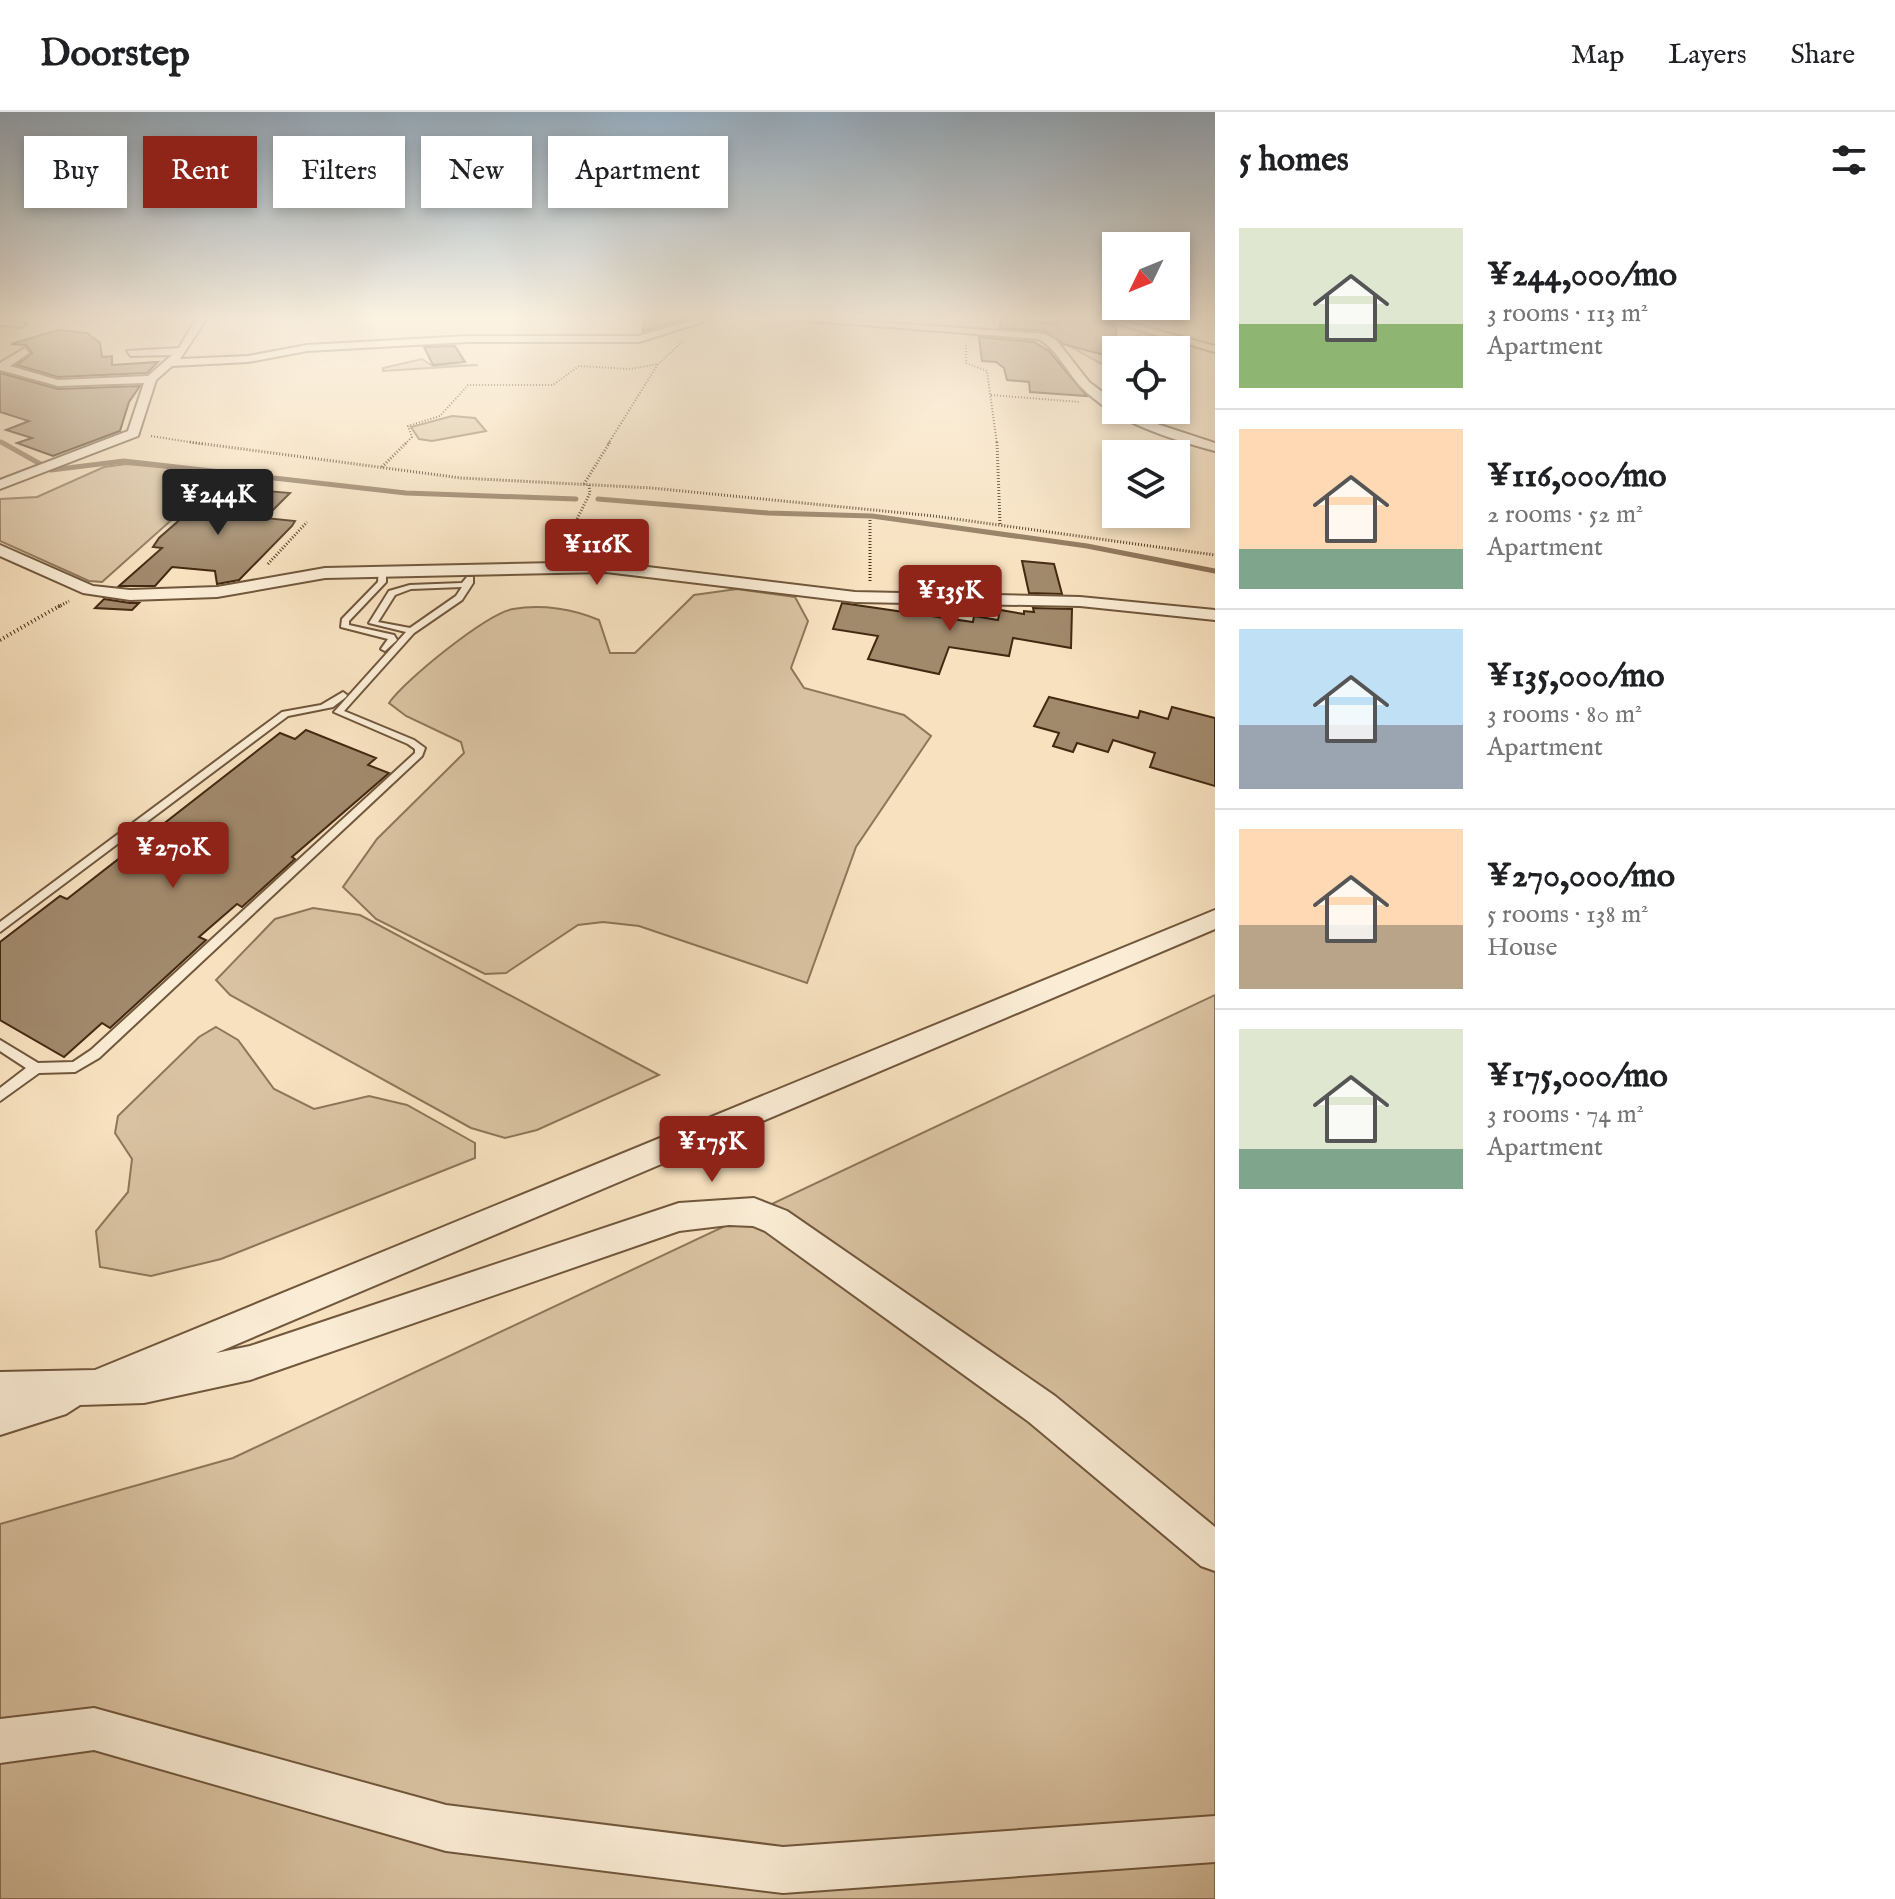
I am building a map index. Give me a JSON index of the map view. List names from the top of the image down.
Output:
{
  "north": "bottom left",
  "page": {
    "header": "Doorstep",
    "nav": ["Map", "Layers", "Share"],
    "heading": "5 homes",
    "chip": [
      "Buy",
      "Rent",
      "Filters",
      "New",
      "Apartment"
    ],
    "list": [
      {
        "name": "¥244,000/mo",
        "note": "3 rooms · 113 m² · Apartment"
      },
      {
        "name": "¥116,000/mo",
        "note": "2 rooms · 52 m² · Apartment"
      },
      {
        "name": "¥135,000/mo",
        "note": "3 rooms · 80 m² · Apartment"
      },
      {
        "name": "¥270,000/mo",
        "note": "5 rooms · 138 m² · House"
      },
      {
        "name": "¥175,000/mo",
        "note": "3 rooms · 74 m² · Apartment"
      }
    ],
    "price": [
      "¥244K",
      "¥116K",
      "¥135K",
      "¥270K",
      "¥175K"
    ]
  }
}
